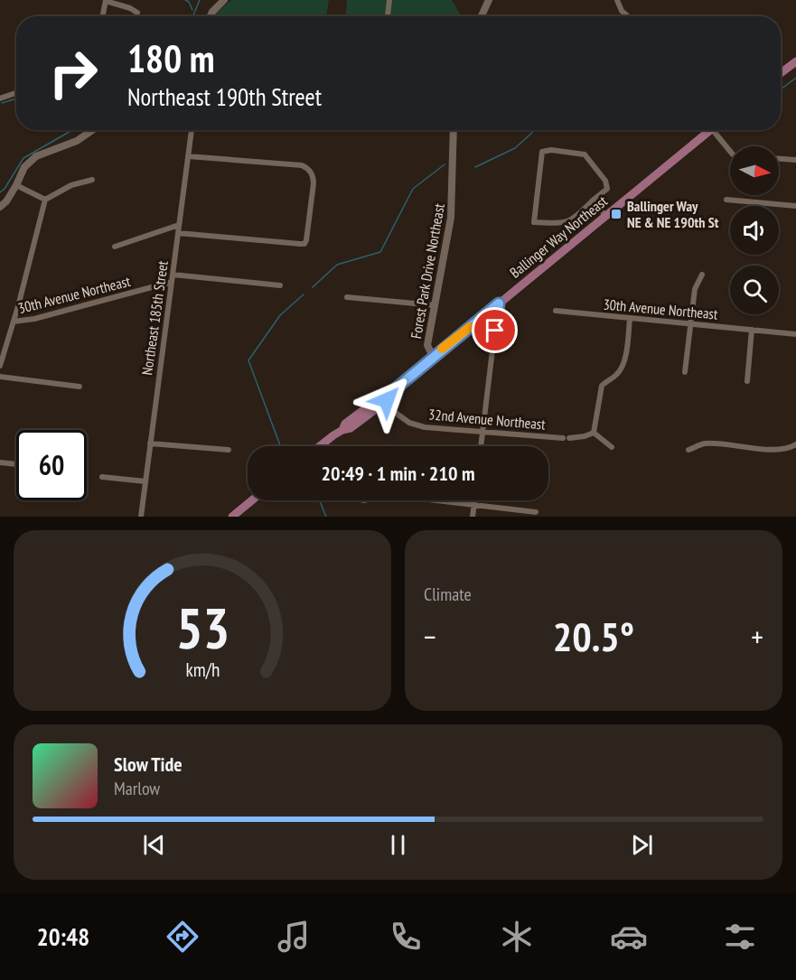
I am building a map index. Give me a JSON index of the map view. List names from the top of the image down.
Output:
{
  "streets": {
    "main road": ["Ballinger Way Northeast"],
    "street": [
      "Forest Park Drive Northeast",
      "30th Avenue Northeast",
      "Northeast 185th Street",
      "32nd Avenue Northeast"
    ]
  },
  "crossings": [
    ["Ballinger Way Northeast", "Forest Park Drive Northeast"],
    ["30th Avenue Northeast", "Northeast 185th Street"]
  ],
  "places": {
    "transit": ["Ballinger Way NE & NE 190th St"]
  },
  "north": "right",
  "page": {
    "turn": ["180 m", "Northeast 190th Street"],
    "limit": "60",
    "trip": "20:49 · 1 min · 210 m",
    "tile": "Climate",
    "heat": ["−", "20.5°", "+"],
    "song": ["Slow Tide", "Marlow"],
    "tabs": "20:48",
    "gauge": ["53", "km/h"]
  }
}
